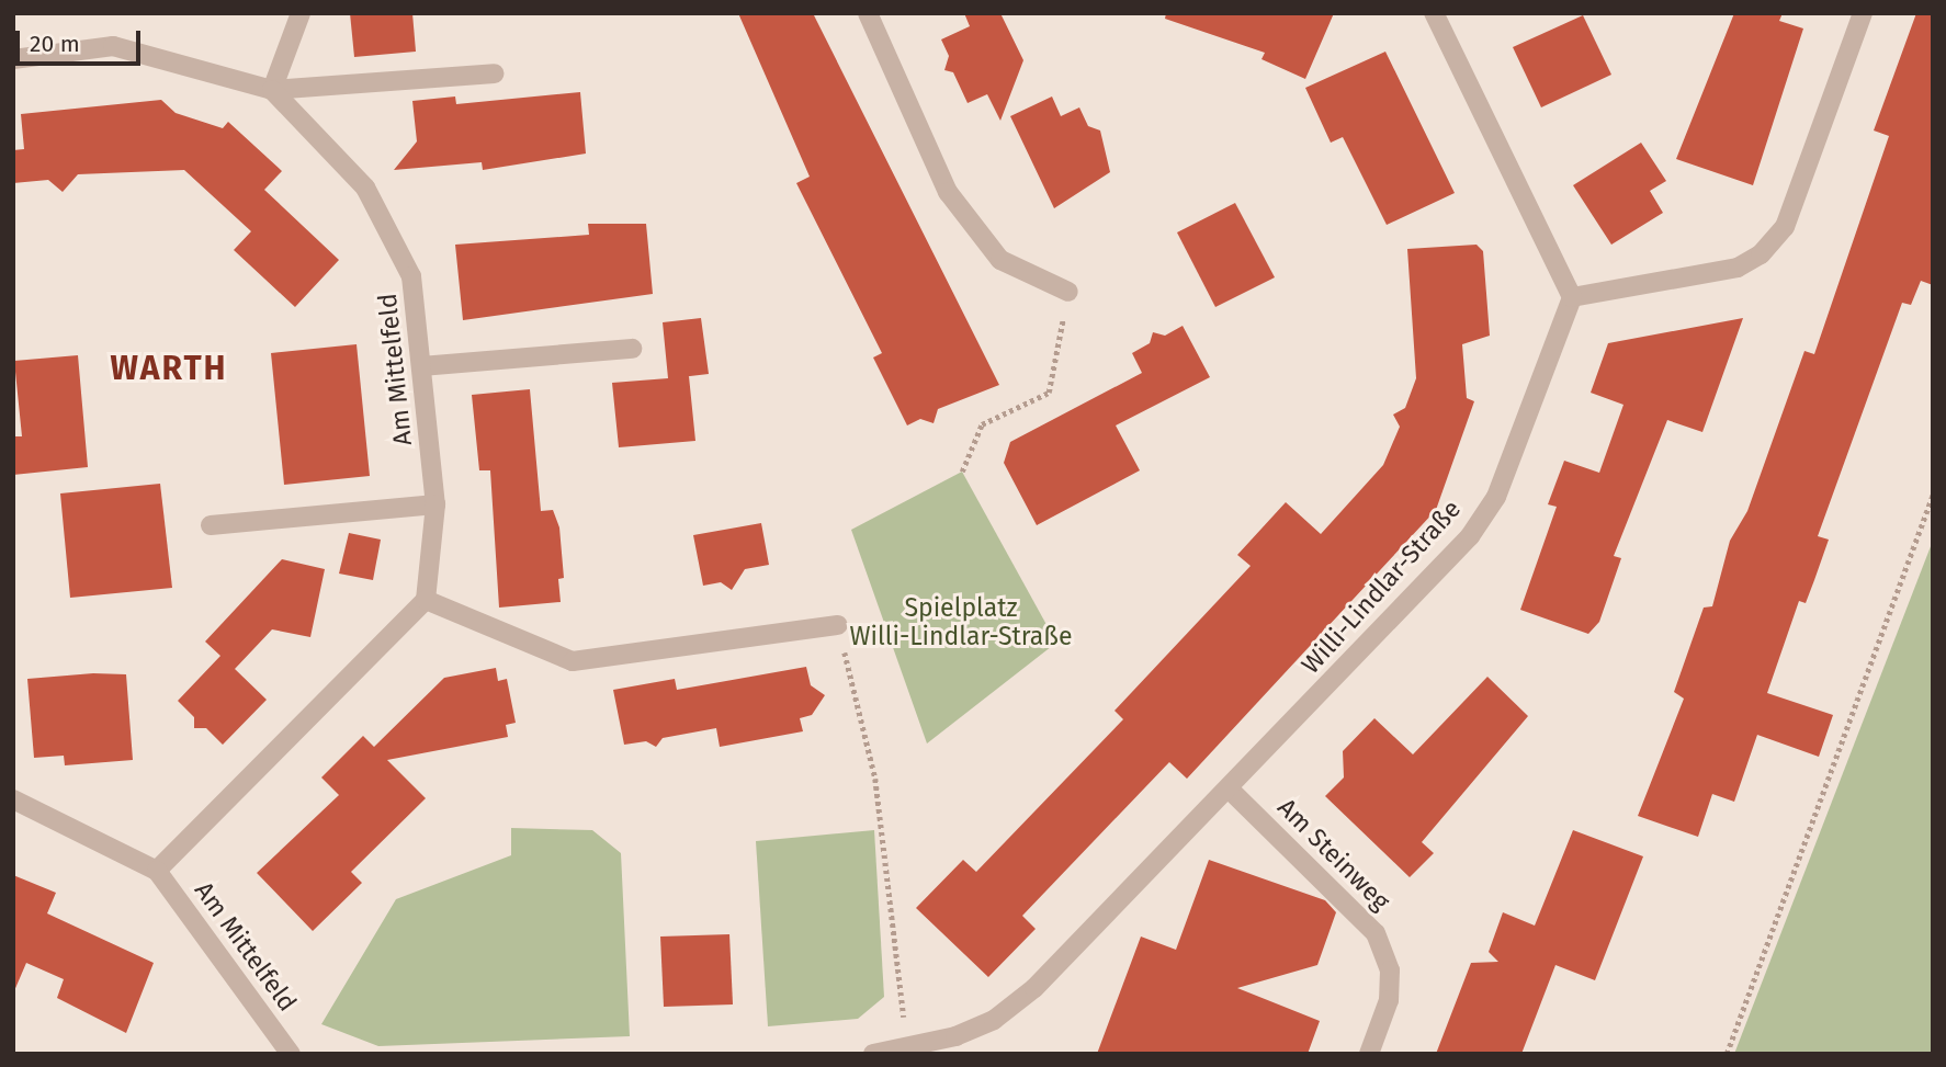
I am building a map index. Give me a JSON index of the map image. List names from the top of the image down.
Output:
{
  "streets": {
    "street": ["Am Mittelfeld", "Willi-Lindlar-Straße", "Am Steinweg"]
  },
  "crossings": [
    ["Willi-Lindlar-Straße", "Am Steinweg"]
  ],
  "districts": ["WARTH"],
  "parks": ["Spielplatz Willi-Lindlar-Straße"],
  "scale_bar": "20 m"
}
